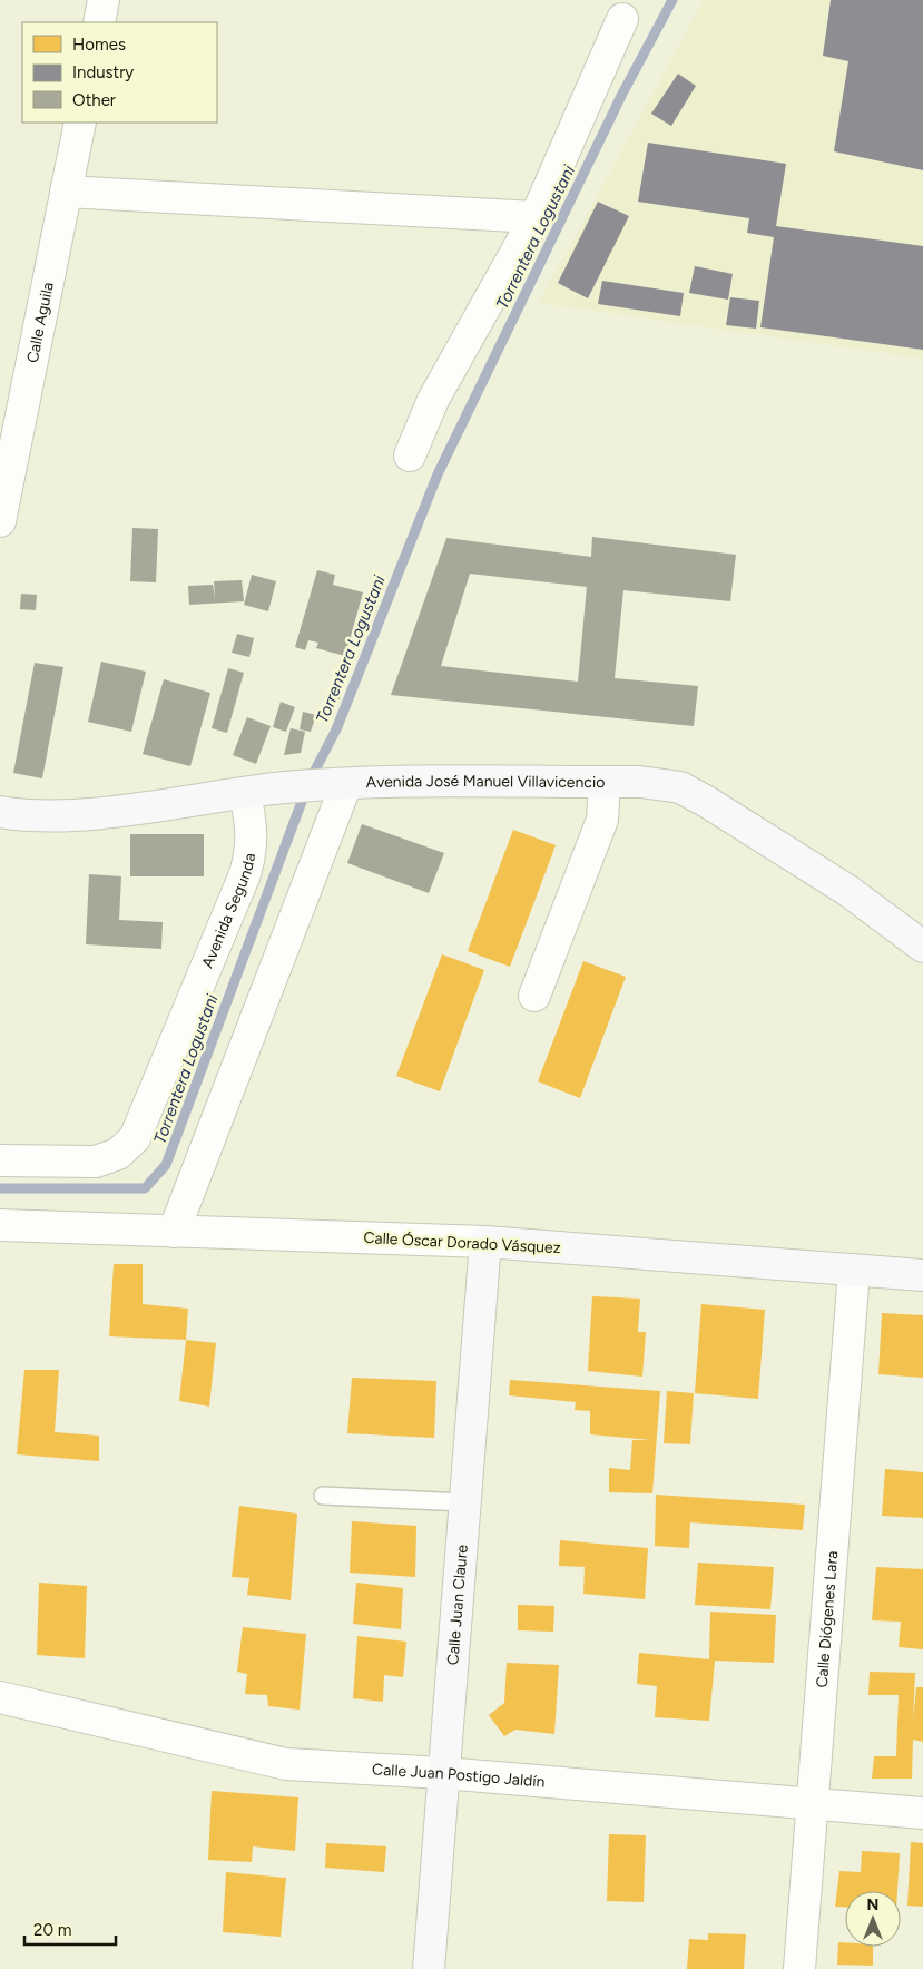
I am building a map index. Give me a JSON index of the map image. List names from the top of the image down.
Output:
{
  "streets": {
    "street": [
      "Calle Aguila",
      "Avenida José Manuel Villavicencio",
      "Avenida Segunda",
      "Calle Óscar Dorado Vásquez",
      "Calle Juan Claure",
      "Calle Diógenes Lara",
      "Calle Juan Postigo Jaldín"
    ]
  },
  "crossings": [
    ["Avenida José Manuel Villavicencio", "Avenida Segunda"],
    ["Calle Óscar Dorado Vásquez", "Calle Juan Claure"],
    ["Calle Óscar Dorado Vásquez", "Calle Diógenes Lara"],
    ["Calle Juan Claure", "Calle Juan Postigo Jaldín"],
    ["Calle Diógenes Lara", "Calle Juan Postigo Jaldín"]
  ],
  "water": ["Torrentera Logustani"],
  "legend": ["Homes", "Industry", "Other"],
  "scale_bar": "20 m",
  "north": "top"
}
